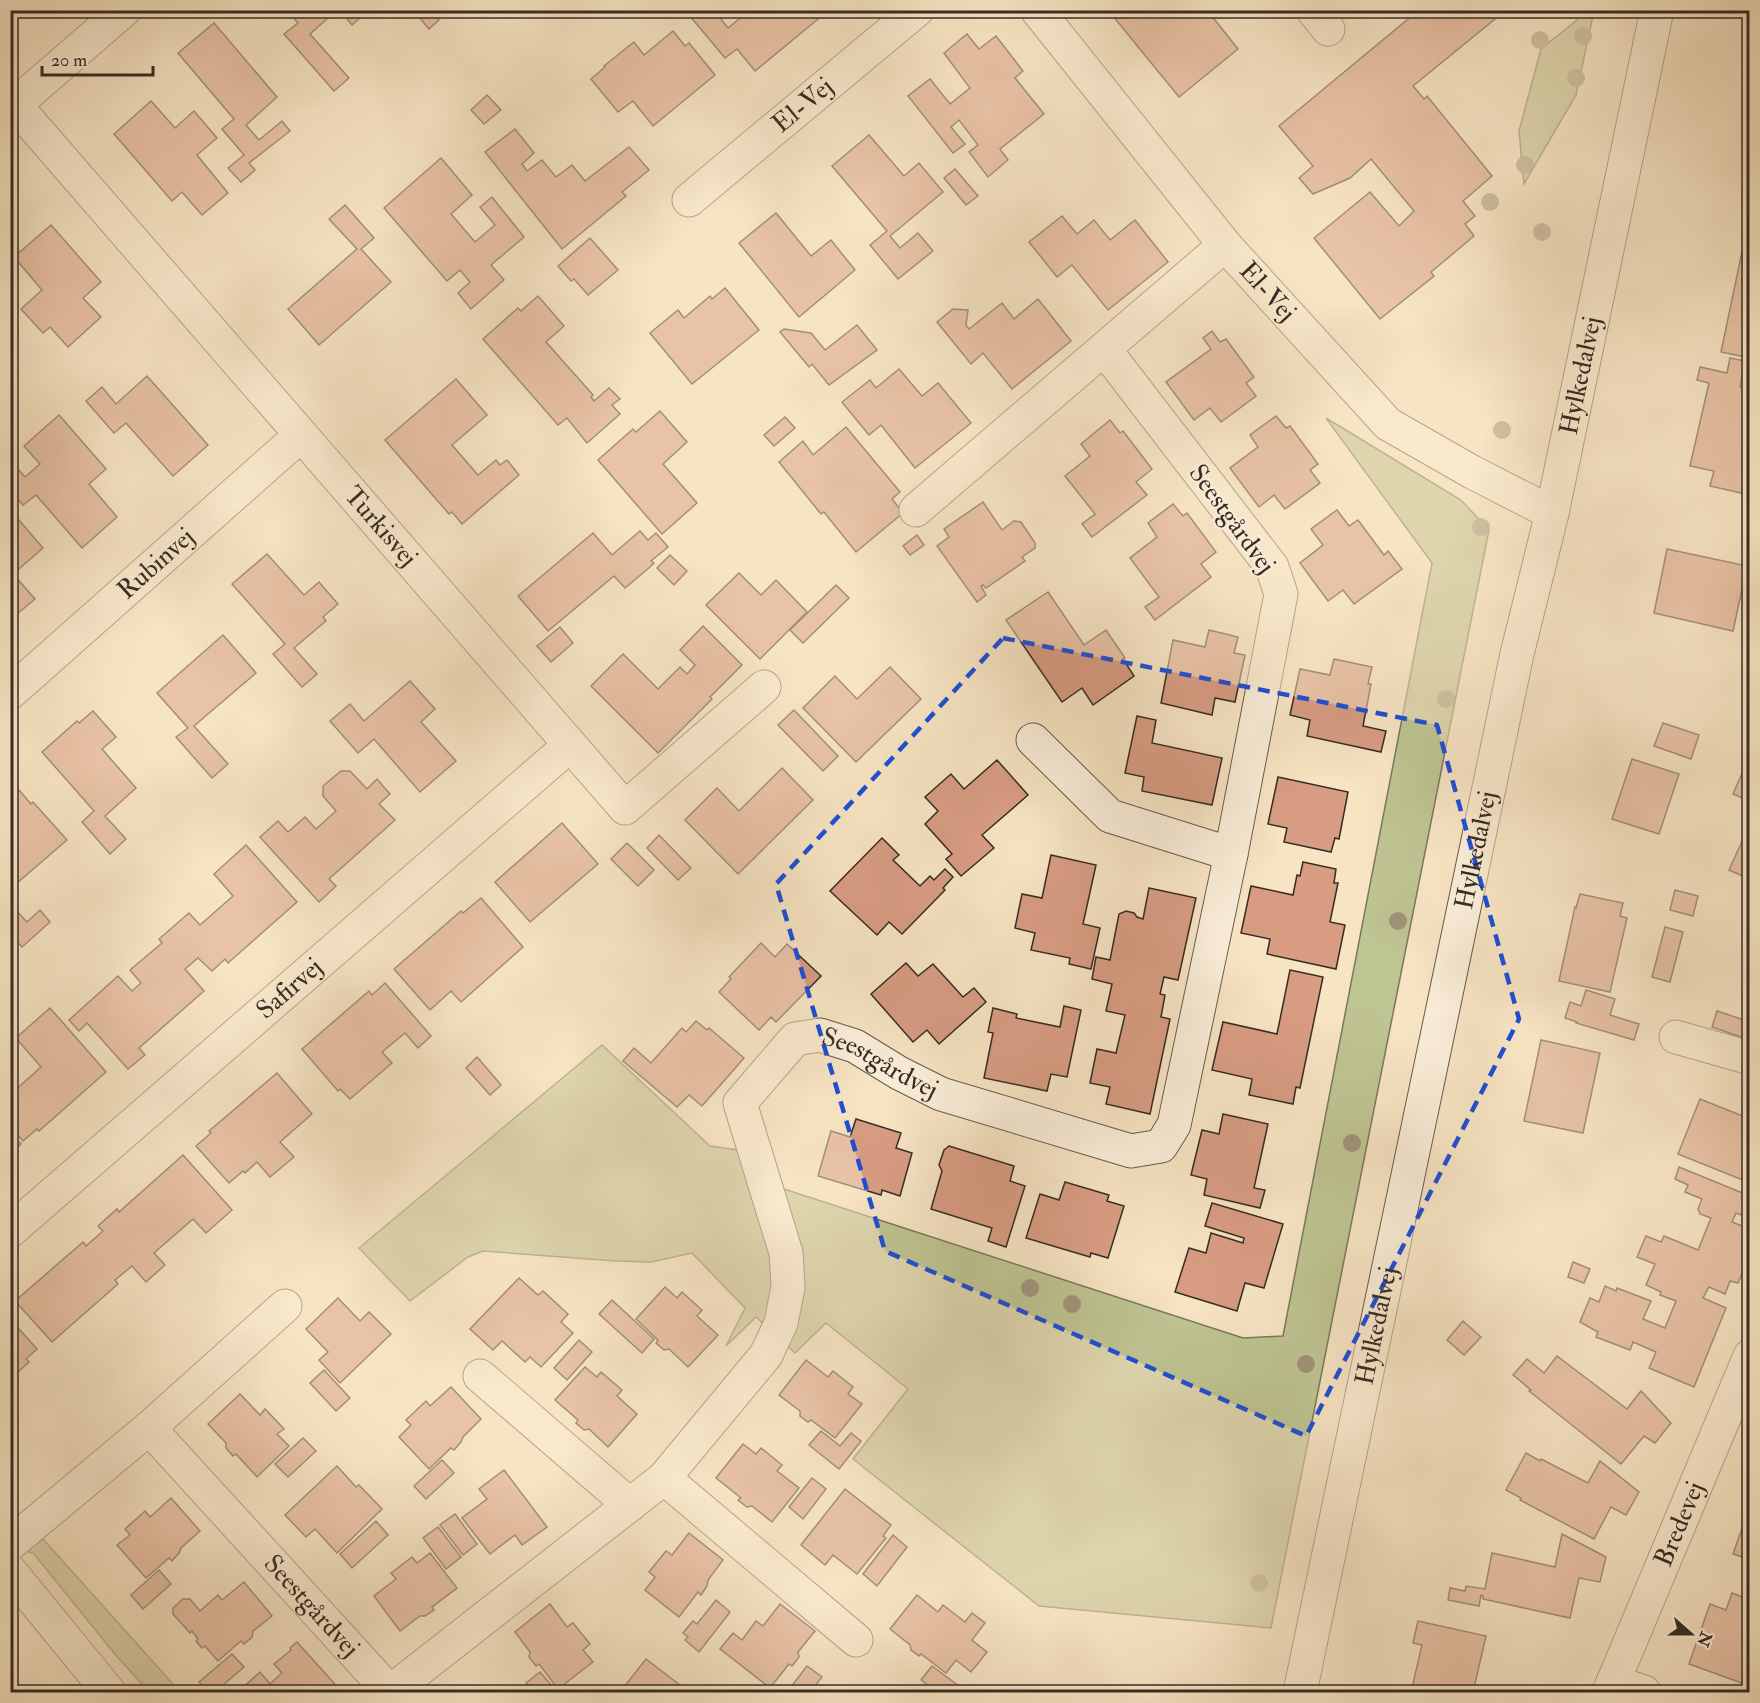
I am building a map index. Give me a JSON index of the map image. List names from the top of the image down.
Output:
{
  "streets": {
    "street": [
      "El-Vej",
      "Hylkedalvej",
      "Seestgårdvej",
      "Turkisvej",
      "Rubinvej",
      "Safirvej",
      "Bredevej"
    ]
  },
  "crossings": [
    ["El-Vej", "Hylkedalvej"],
    ["Turkisvej", "Rubinvej"],
    ["Turkisvej", "Safirvej"]
  ],
  "scale_bar": "20 m",
  "north": "right"
}
